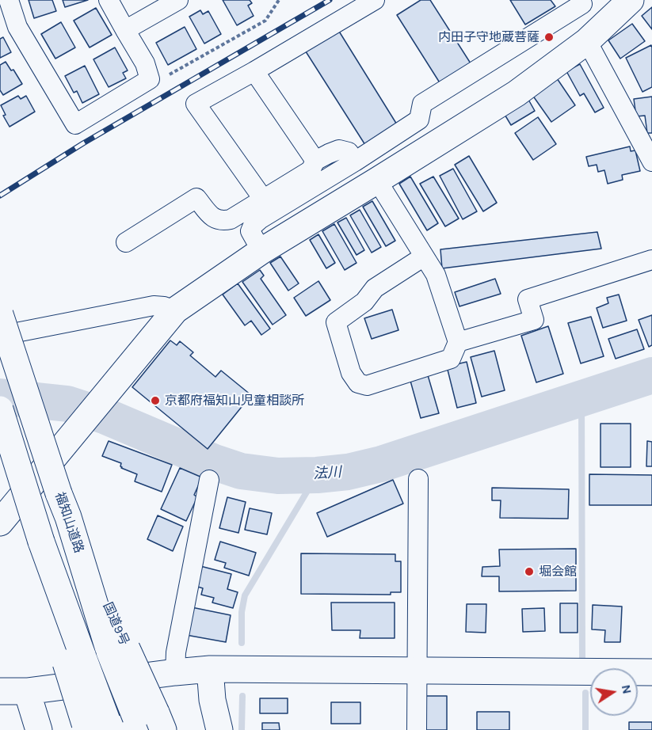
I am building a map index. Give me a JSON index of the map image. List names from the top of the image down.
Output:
{
  "streets": {
    "main road": ["福知山道路", "国道9号"]
  },
  "crossings": [
    ["福知山道路", "国道9号"]
  ],
  "water": ["法川"],
  "places": ["内田子守地蔵菩薩", "京都府福知山児童相談所", "堀会館"],
  "north": "right"
}
